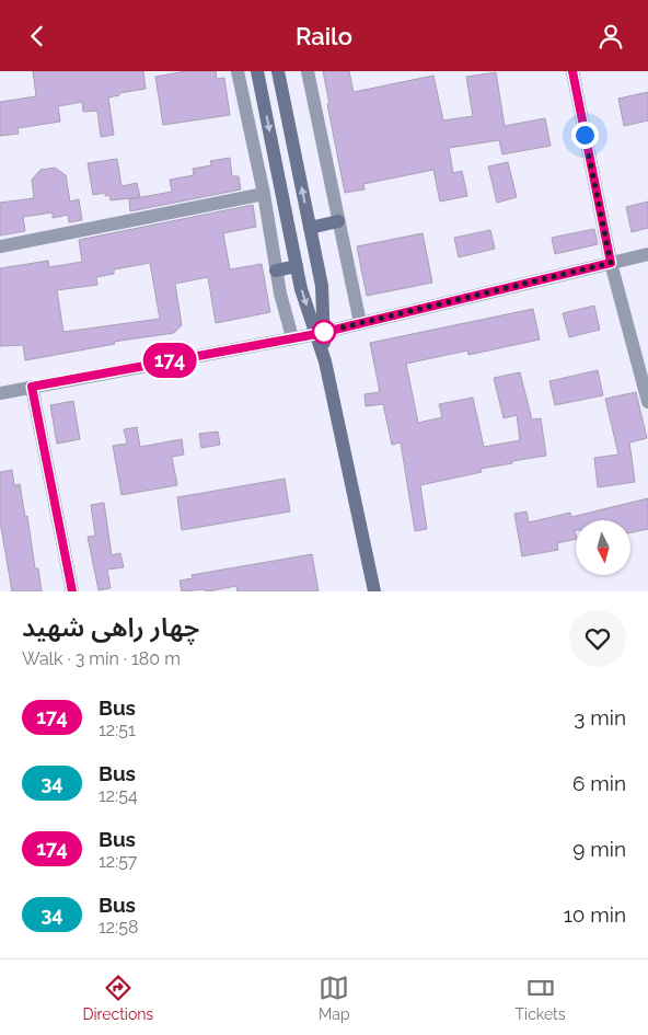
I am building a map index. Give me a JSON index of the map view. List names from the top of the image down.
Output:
{
  "lines": ["bus line 174"],
  "north": "bottom",
  "page": {
    "header": "Railo",
    "on_map": "174",
    "heading": ["چهار راهی شهید", "Walk · 3 min · 180 m"],
    "list": [
      {
        "mark": "174",
        "name": "Bus",
        "note": "12:51",
        "value": "3 min"
      },
      {
        "mark": "34",
        "name": "Bus",
        "note": "12:54",
        "value": "6 min"
      },
      {
        "mark": "174",
        "name": "Bus",
        "note": "12:57",
        "value": "9 min"
      },
      {
        "mark": "34",
        "name": "Bus",
        "note": "12:58",
        "value": "10 min"
      }
    ],
    "tabs": ["Directions", "Map", "Tickets"]
  }
}
